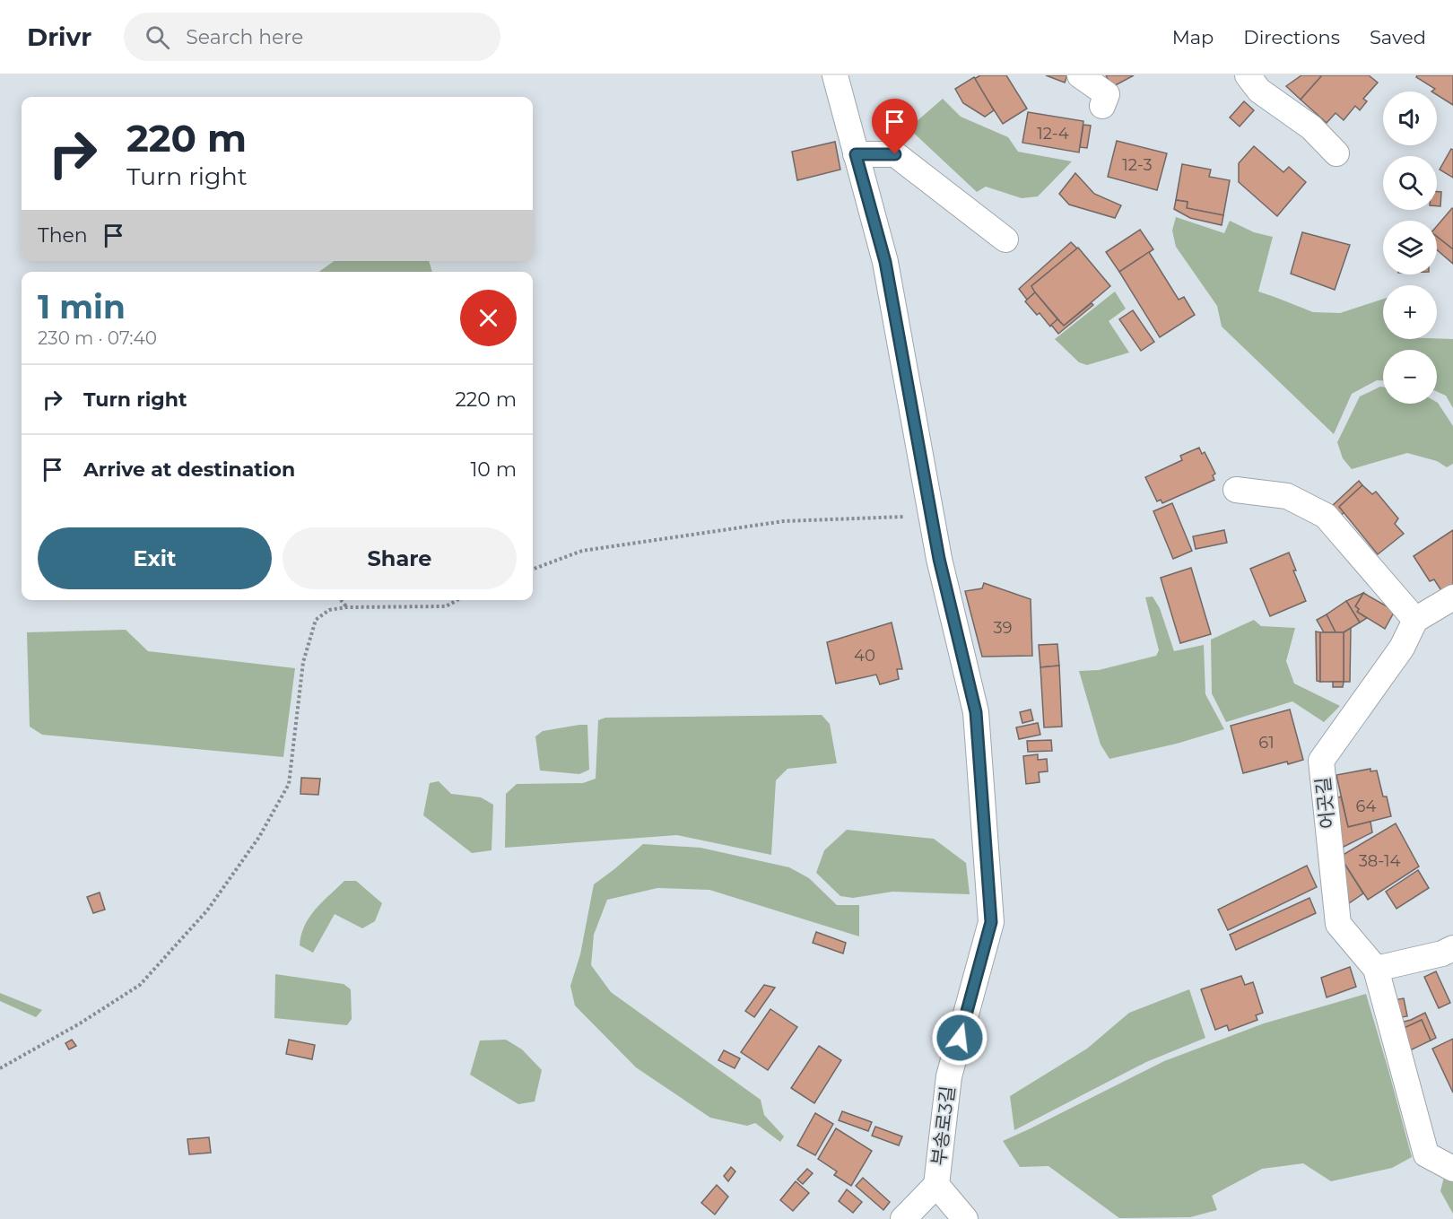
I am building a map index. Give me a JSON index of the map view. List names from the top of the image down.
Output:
{
  "streets": {
    "street": ["어곳길", "부송로3길"]
  },
  "house_numbers": [
    "12-4",
    "12-3",
    "39",
    "40",
    "61",
    "64",
    "38-14"
  ],
  "page": {
    "header": "Drivr",
    "search": "Search here",
    "nav": ["Map", "Directions", "Saved"],
    "map_buttons": ["+", "−"],
    "turn": ["220 m", "Turn right"],
    "then": "Then",
    "heading": ["1 min", "230 m · 07:40"],
    "list": [
      {
        "name": "Turn right",
        "value": "220 m"
      },
      {
        "name": "Arrive at destination",
        "value": "10 m"
      }
    ],
    "buttons": ["Exit", "Share"]
  }
}
